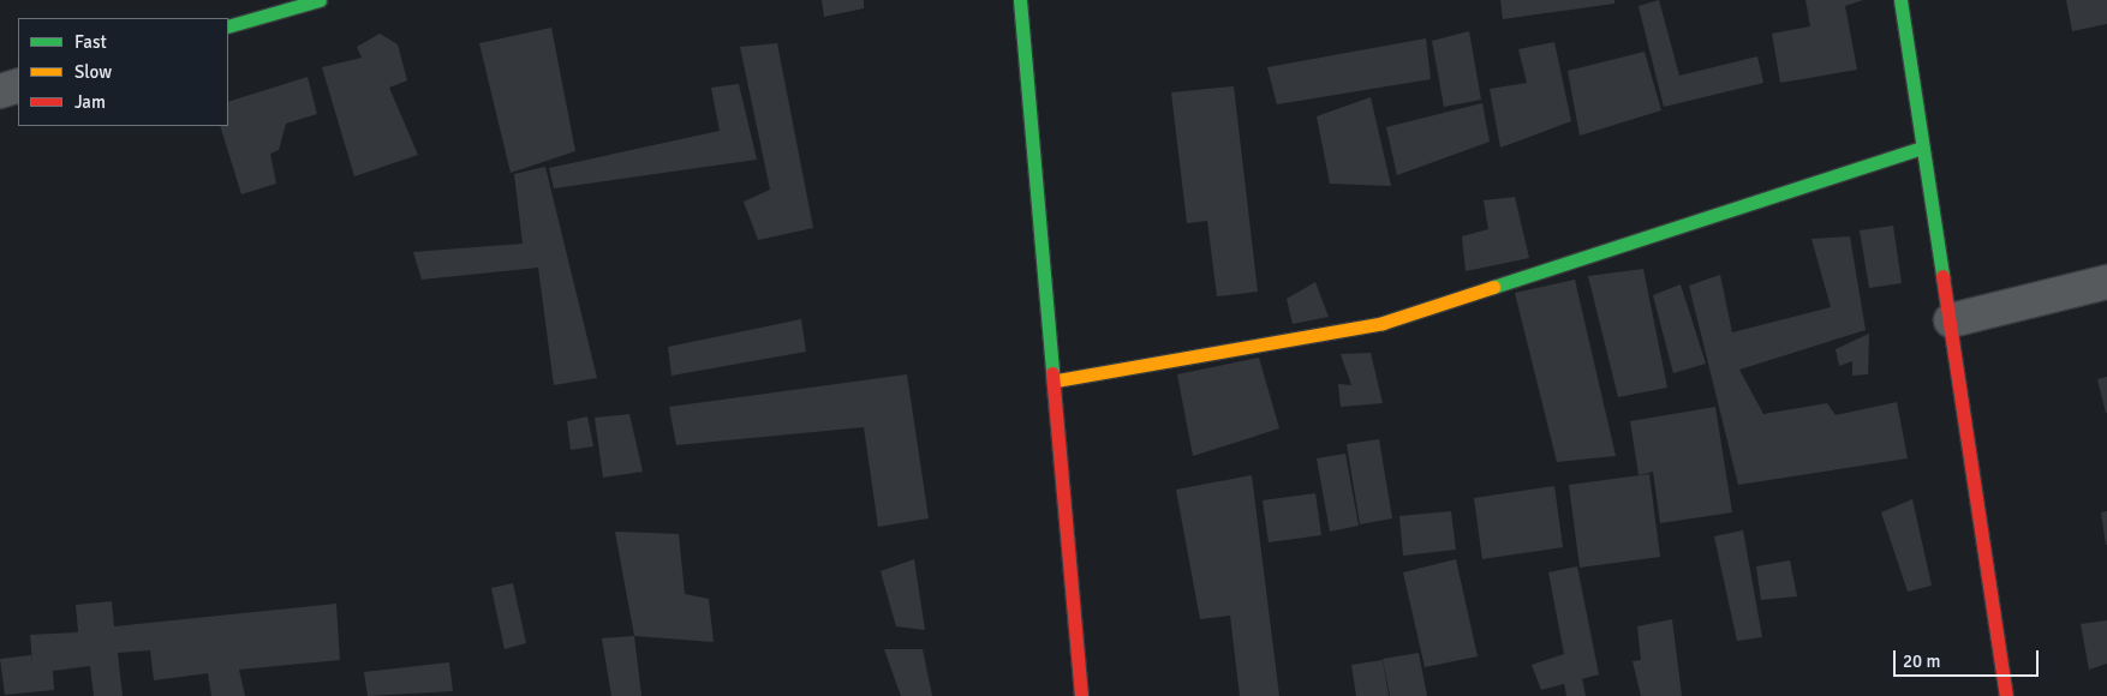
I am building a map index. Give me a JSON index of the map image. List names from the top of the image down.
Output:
{
  "legend": ["Fast", "Slow", "Jam"],
  "scale_bar": "20 m"
}
